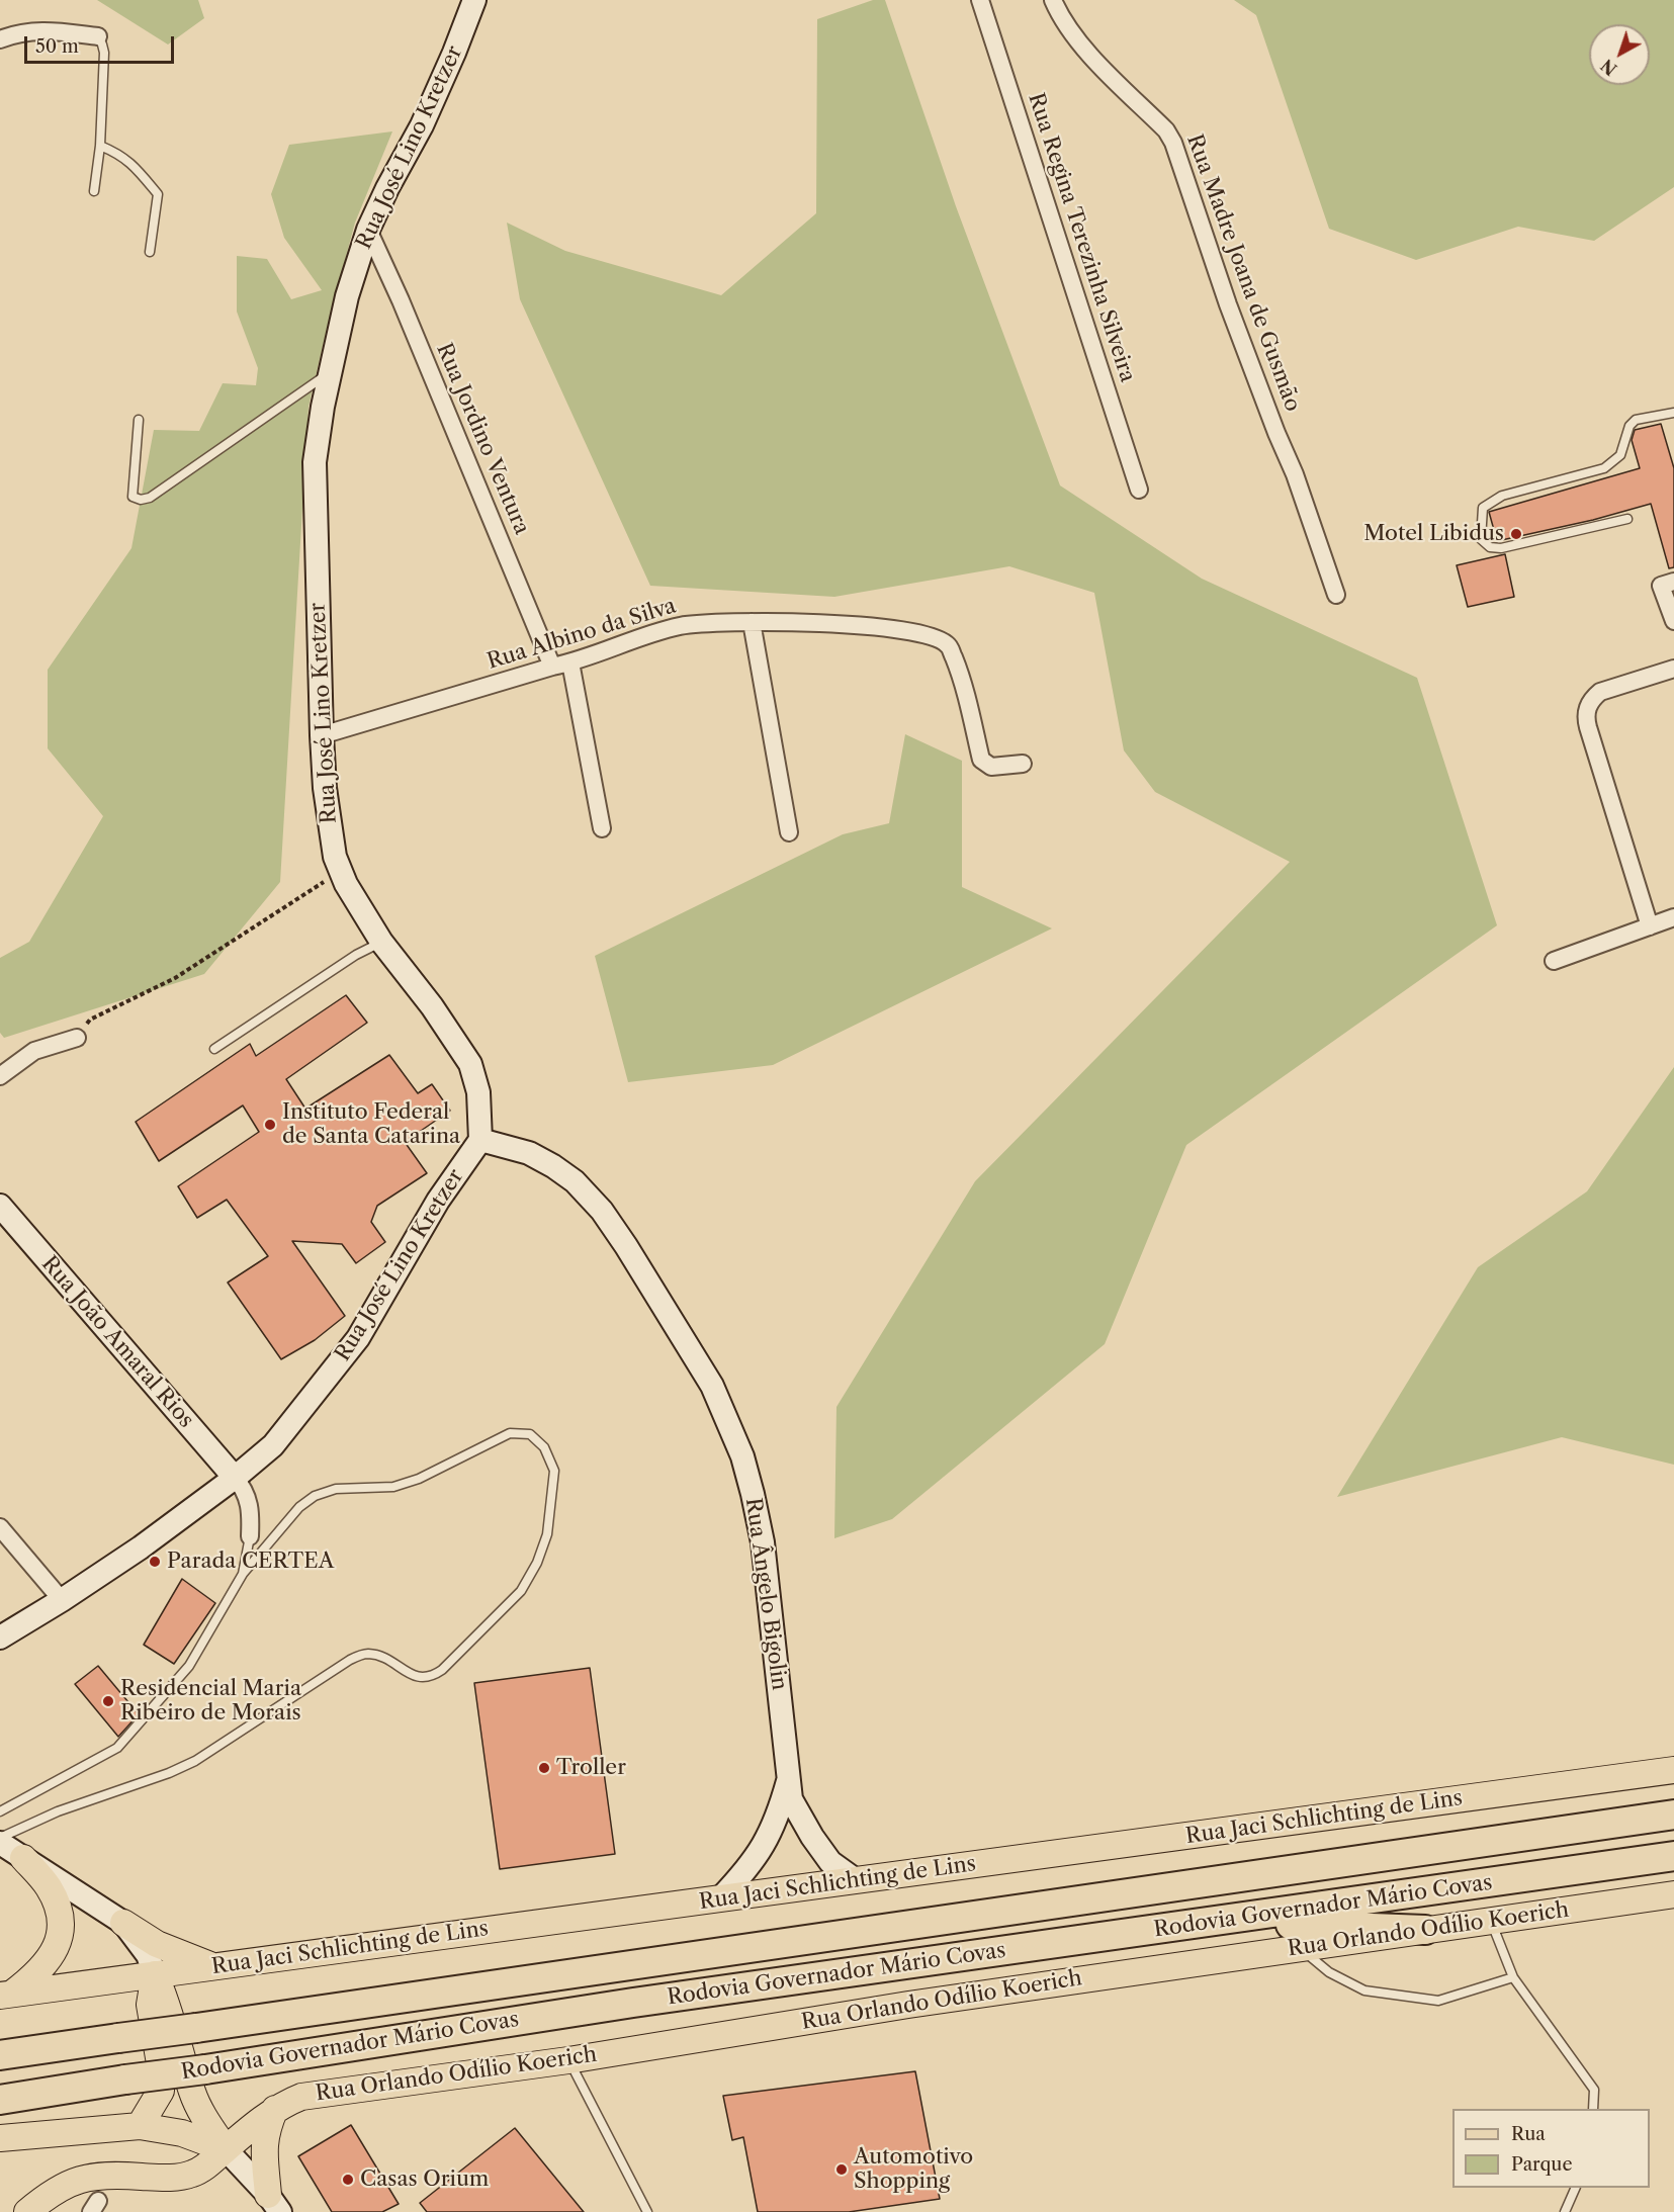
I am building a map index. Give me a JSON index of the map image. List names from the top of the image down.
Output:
{
  "streets": {
    "highway": ["Rodovia Governador Mário Covas"],
    "main road": ["Rua Jaci Schlichting de Lins", "Rua Orlando Odílio Koerich"],
    "street": [
      "Rua José Lino Kretzer",
      "Rua Regina Terezinha Silveira",
      "Rua Madre Joana de Gusmão",
      "Rua Jordino Ventura",
      "Rua Albino da Silva",
      "Rua João Amaral Rios",
      "Rua Ângelo Bigolin"
    ]
  },
  "crossings": [
    ["Rua José Lino Kretzer", "Rua Jordino Ventura"],
    ["Rua José Lino Kretzer", "Rua Albino da Silva"],
    ["Rua José Lino Kretzer", "Rua João Amaral Rios"],
    ["Rua José Lino Kretzer", "Rua Ângelo Bigolin"],
    ["Rua Jordino Ventura", "Rua Albino da Silva"],
    ["Rua Ângelo Bigolin", "Rua Jaci Schlichting de Lins"]
  ],
  "places": [
    "Motel Libidus",
    "Instituto Federal de Santa Catarina",
    "Parada CERTEA",
    "Residencial Maria Ribeiro de Morais",
    "Troller",
    "Automotivo Shopping",
    "Casas Orium"
  ],
  "legend": ["Rua", "Parque"],
  "scale_bar": "50 m",
  "north": "bottom left"
}
